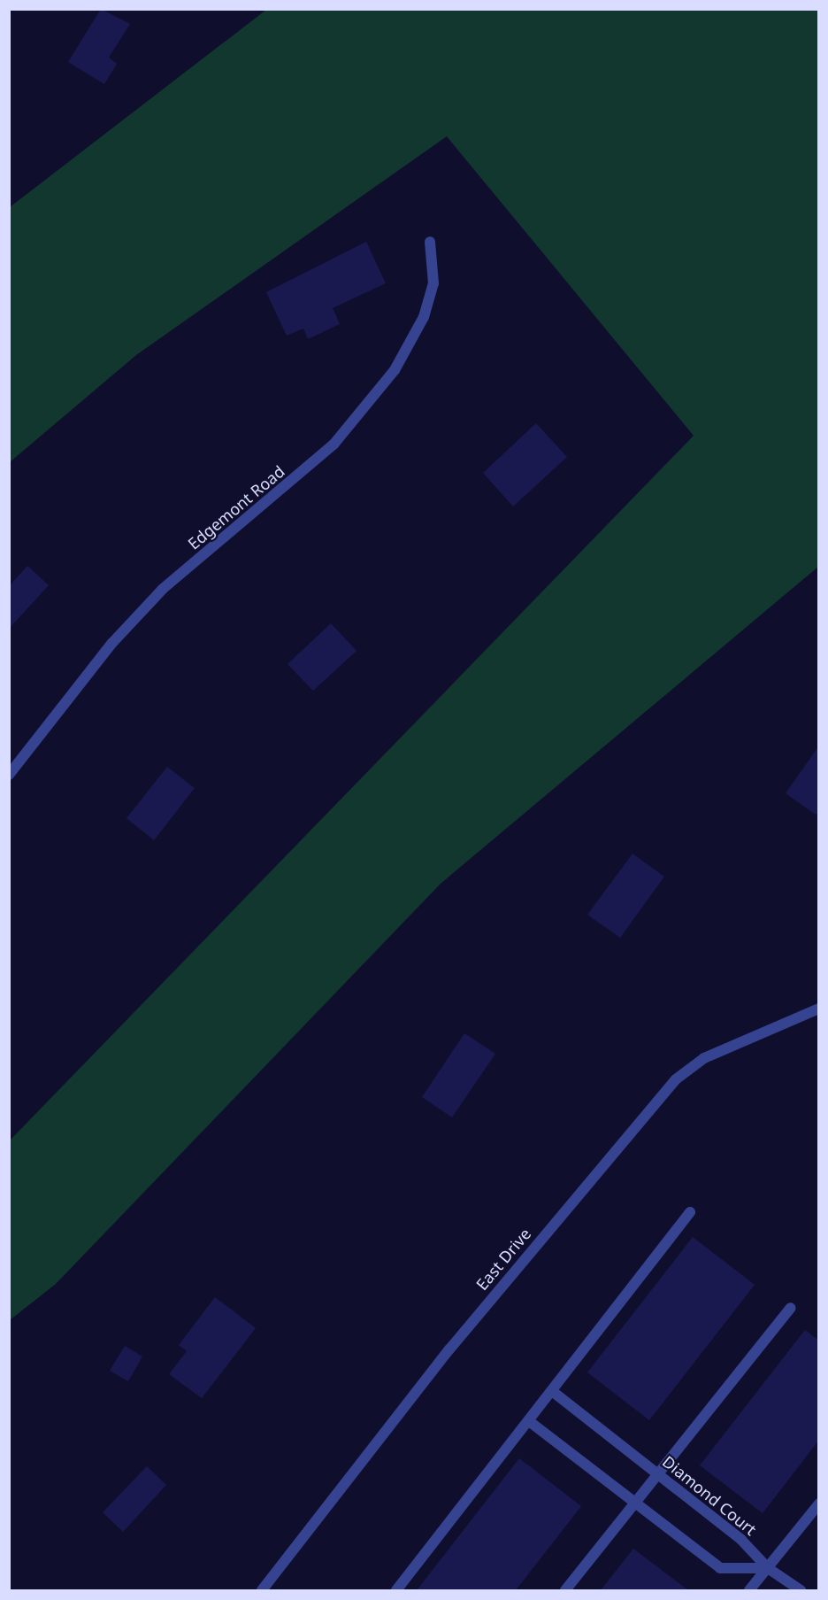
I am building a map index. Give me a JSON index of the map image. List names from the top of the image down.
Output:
{
  "streets": {
    "street": ["Edgemont Road", "East Drive", "Diamond Court"]
  }
}
